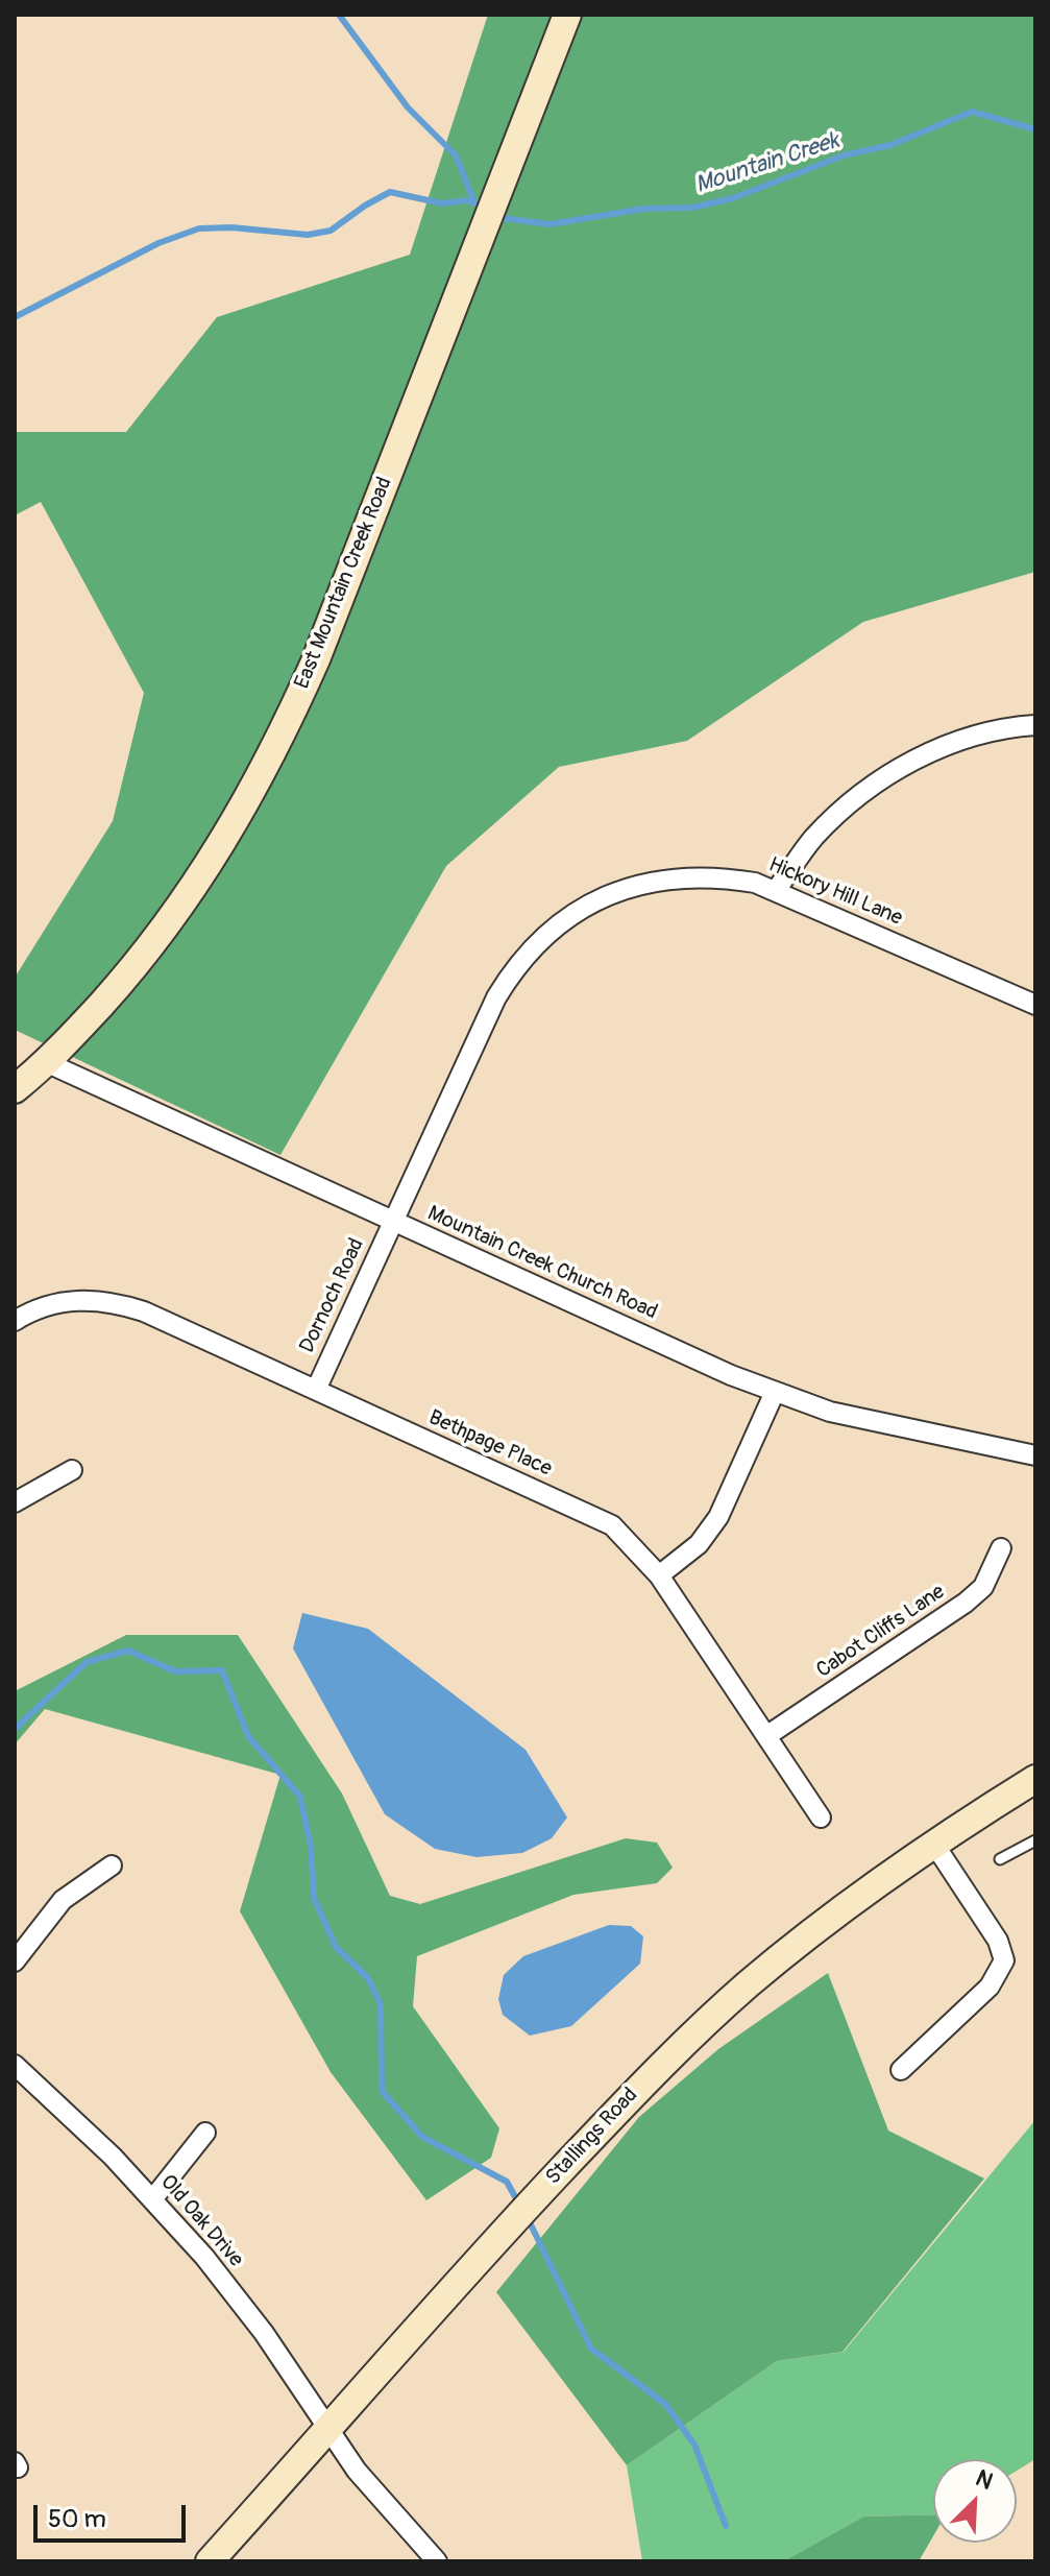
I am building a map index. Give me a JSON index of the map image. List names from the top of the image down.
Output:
{
  "streets": {
    "main road": ["East Mountain Creek Road", "Stallings Road"],
    "street": [
      "Hickory Hill Lane",
      "Mountain Creek Church Road",
      "Dornoch Road",
      "Bethpage Place",
      "Cabot Cliffs Lane",
      "Old Oak Drive"
    ]
  },
  "crossings": [
    ["East Mountain Creek Road", "Mountain Creek Church Road"],
    ["Hickory Hill Lane", "Mountain Creek Church Road"],
    ["Hickory Hill Lane", "Dornoch Road"],
    ["Mountain Creek Church Road", "Dornoch Road"],
    ["Dornoch Road", "Bethpage Place"],
    ["Bethpage Place", "Cabot Cliffs Lane"],
    ["Stallings Road", "Old Oak Drive"]
  ],
  "water": ["Mountain Creek"],
  "scale_bar": "50 m",
  "north": "top right"
}
